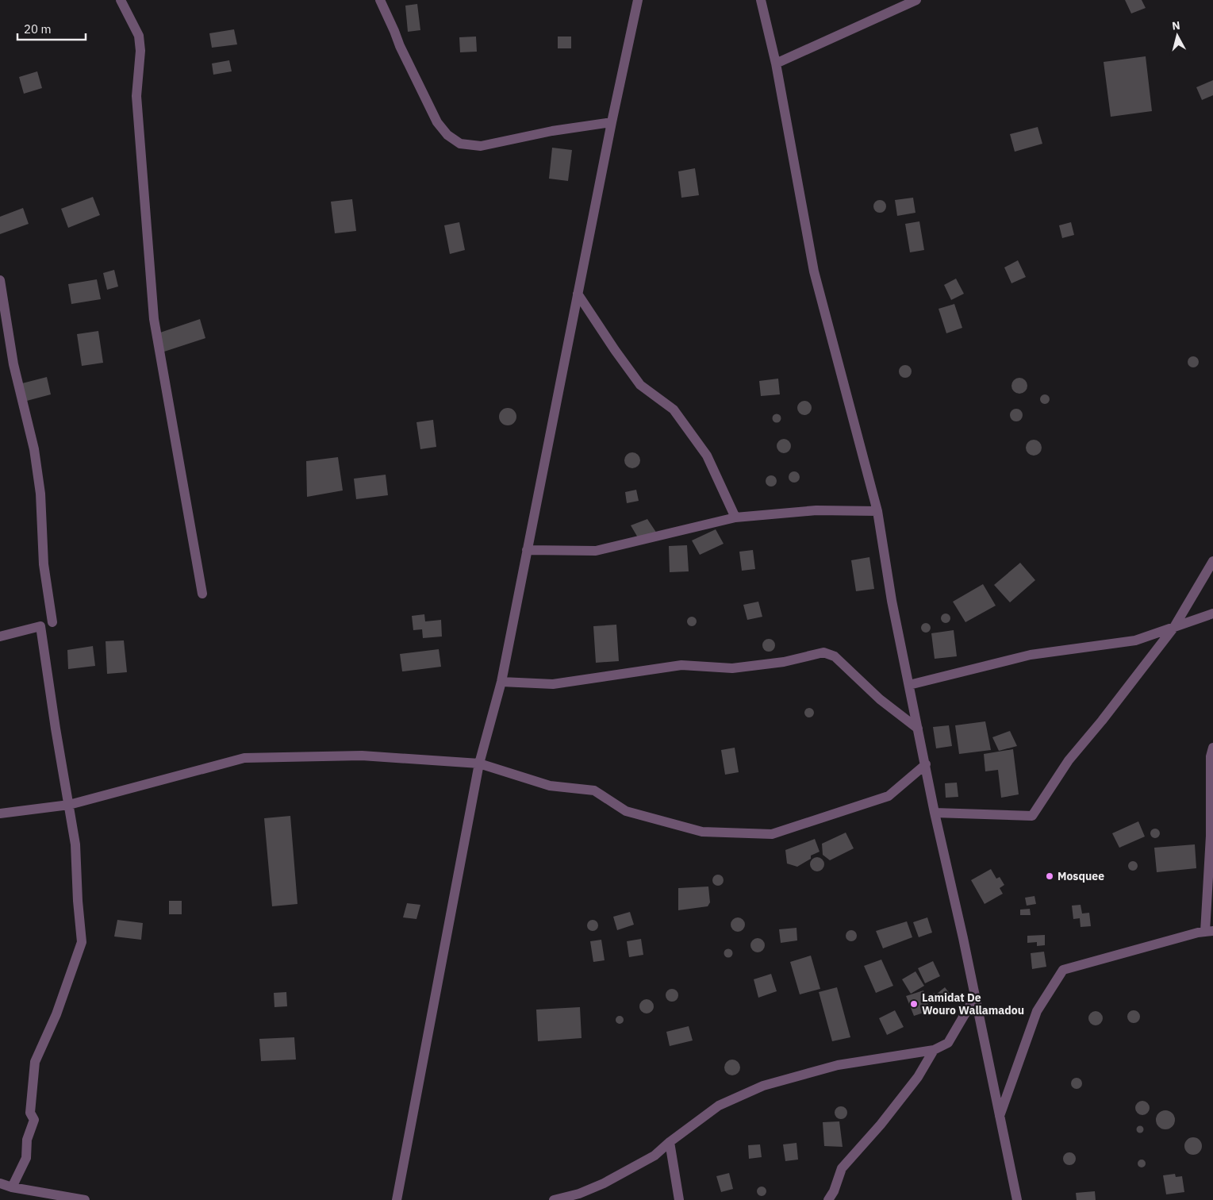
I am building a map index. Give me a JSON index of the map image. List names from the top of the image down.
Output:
{
  "places": ["Mosquee", "Lamidat De Wouro Wallamadou"],
  "scale_bar": "20 m",
  "north": "top"
}
